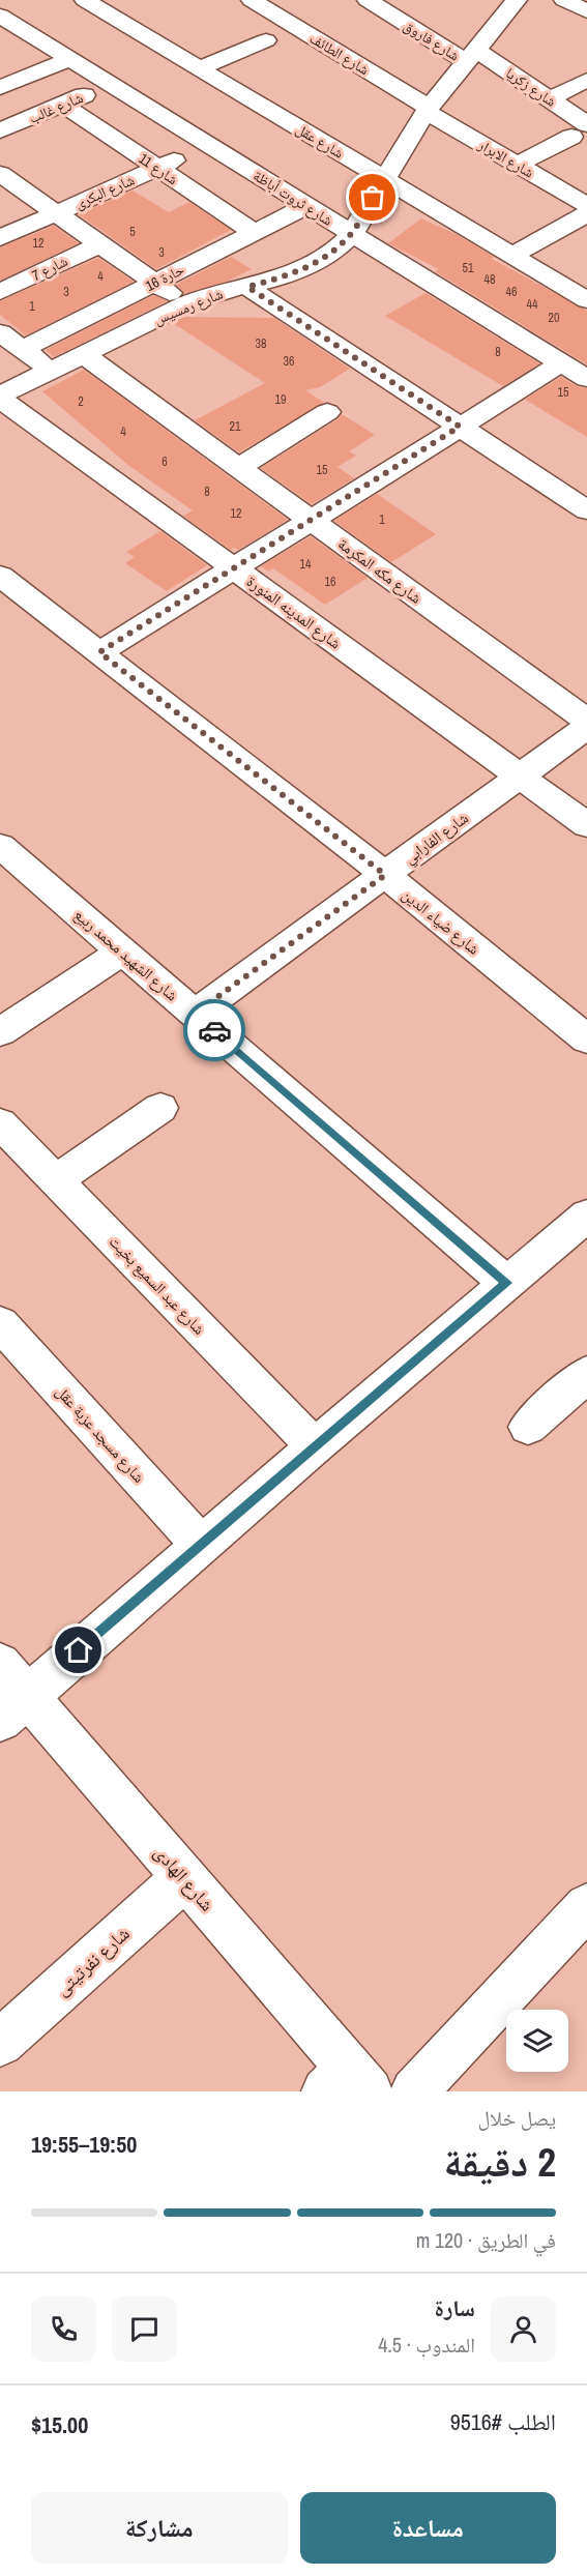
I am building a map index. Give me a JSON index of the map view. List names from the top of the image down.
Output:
{
  "streets": {
    "street": [
      "شارع فاروق",
      "شارع الطائف",
      "شارع زكريا",
      "شارع غالب",
      "شارع عقل",
      "شارع الابرار",
      "شارع 11",
      "شارع البكرى",
      "شارع ثروت أباظة",
      "شارع 7",
      "حارة 16",
      "شارع رمسيس",
      "شارع مكه المكرمة",
      "شارع المدينه المنورة",
      "شارع الفارابي",
      "شارع ضياء الدين",
      "شارع الشهيد محمد ربيع",
      "شارع عبد السميع بخيت",
      "شارع مسجد عزبة عقل",
      "شارع الهادى",
      "شارع نفرتيتى"
    ]
  },
  "crossings": [
    ["شارع فاروق", "شارع زكريا"],
    ["شارع فاروق", "شارع رمسيس"],
    ["شارع الطائف", "شارع الابرار"],
    ["شارع الطائف", "شارع رمسيس"],
    ["شارع زكريا", "شارع رمسيس"],
    ["شارع غالب", "شارع 11"],
    ["شارع غالب", "شارع ثروت أباظة"],
    ["شارع عقل", "شارع رمسيس"],
    ["شارع الابرار", "شارع رمسيس"],
    ["شارع 11", "شارع البكرى"],
    ["شارع 11", "حارة 16"],
    ["شارع البكرى", "شارع ثروت أباظة"],
    ["شارع ثروت أباظة", "حارة 16"],
    ["شارع ثروت أباظة", "شارع رمسيس"],
    ["شارع رمسيس", "شارع مكه المكرمة"],
    ["شارع رمسيس", "شارع المدينه المنورة"],
    ["شارع المدينه المنورة", "شارع الفارابي"],
    ["شارع الفارابي", "شارع ضياء الدين"],
    ["شارع الفارابي", "شارع الشهيد محمد ربيع"],
    ["شارع الهادى", "شارع نفرتيتى"]
  ],
  "house_numbers": [
    "5",
    "12",
    "3",
    "51",
    "4",
    "48",
    "3",
    "46",
    "44",
    "1",
    "20",
    "38",
    "8",
    "36",
    "15",
    "19",
    "2",
    "21",
    "4",
    "6",
    "15",
    "8",
    "12",
    "1",
    "14",
    "16"
  ],
  "page": {
    "heading": ["2 دقيقة", "يصل خلال", "19:50–19:55"],
    "panel": [
      "سارة",
      "المندوب · 4.5",
      "الطلب #9516",
      "$15.00"
    ],
    "bar": "في الطريق · 120 m",
    "buttons": ["مساعدة", "مشاركة"]
  }
}
